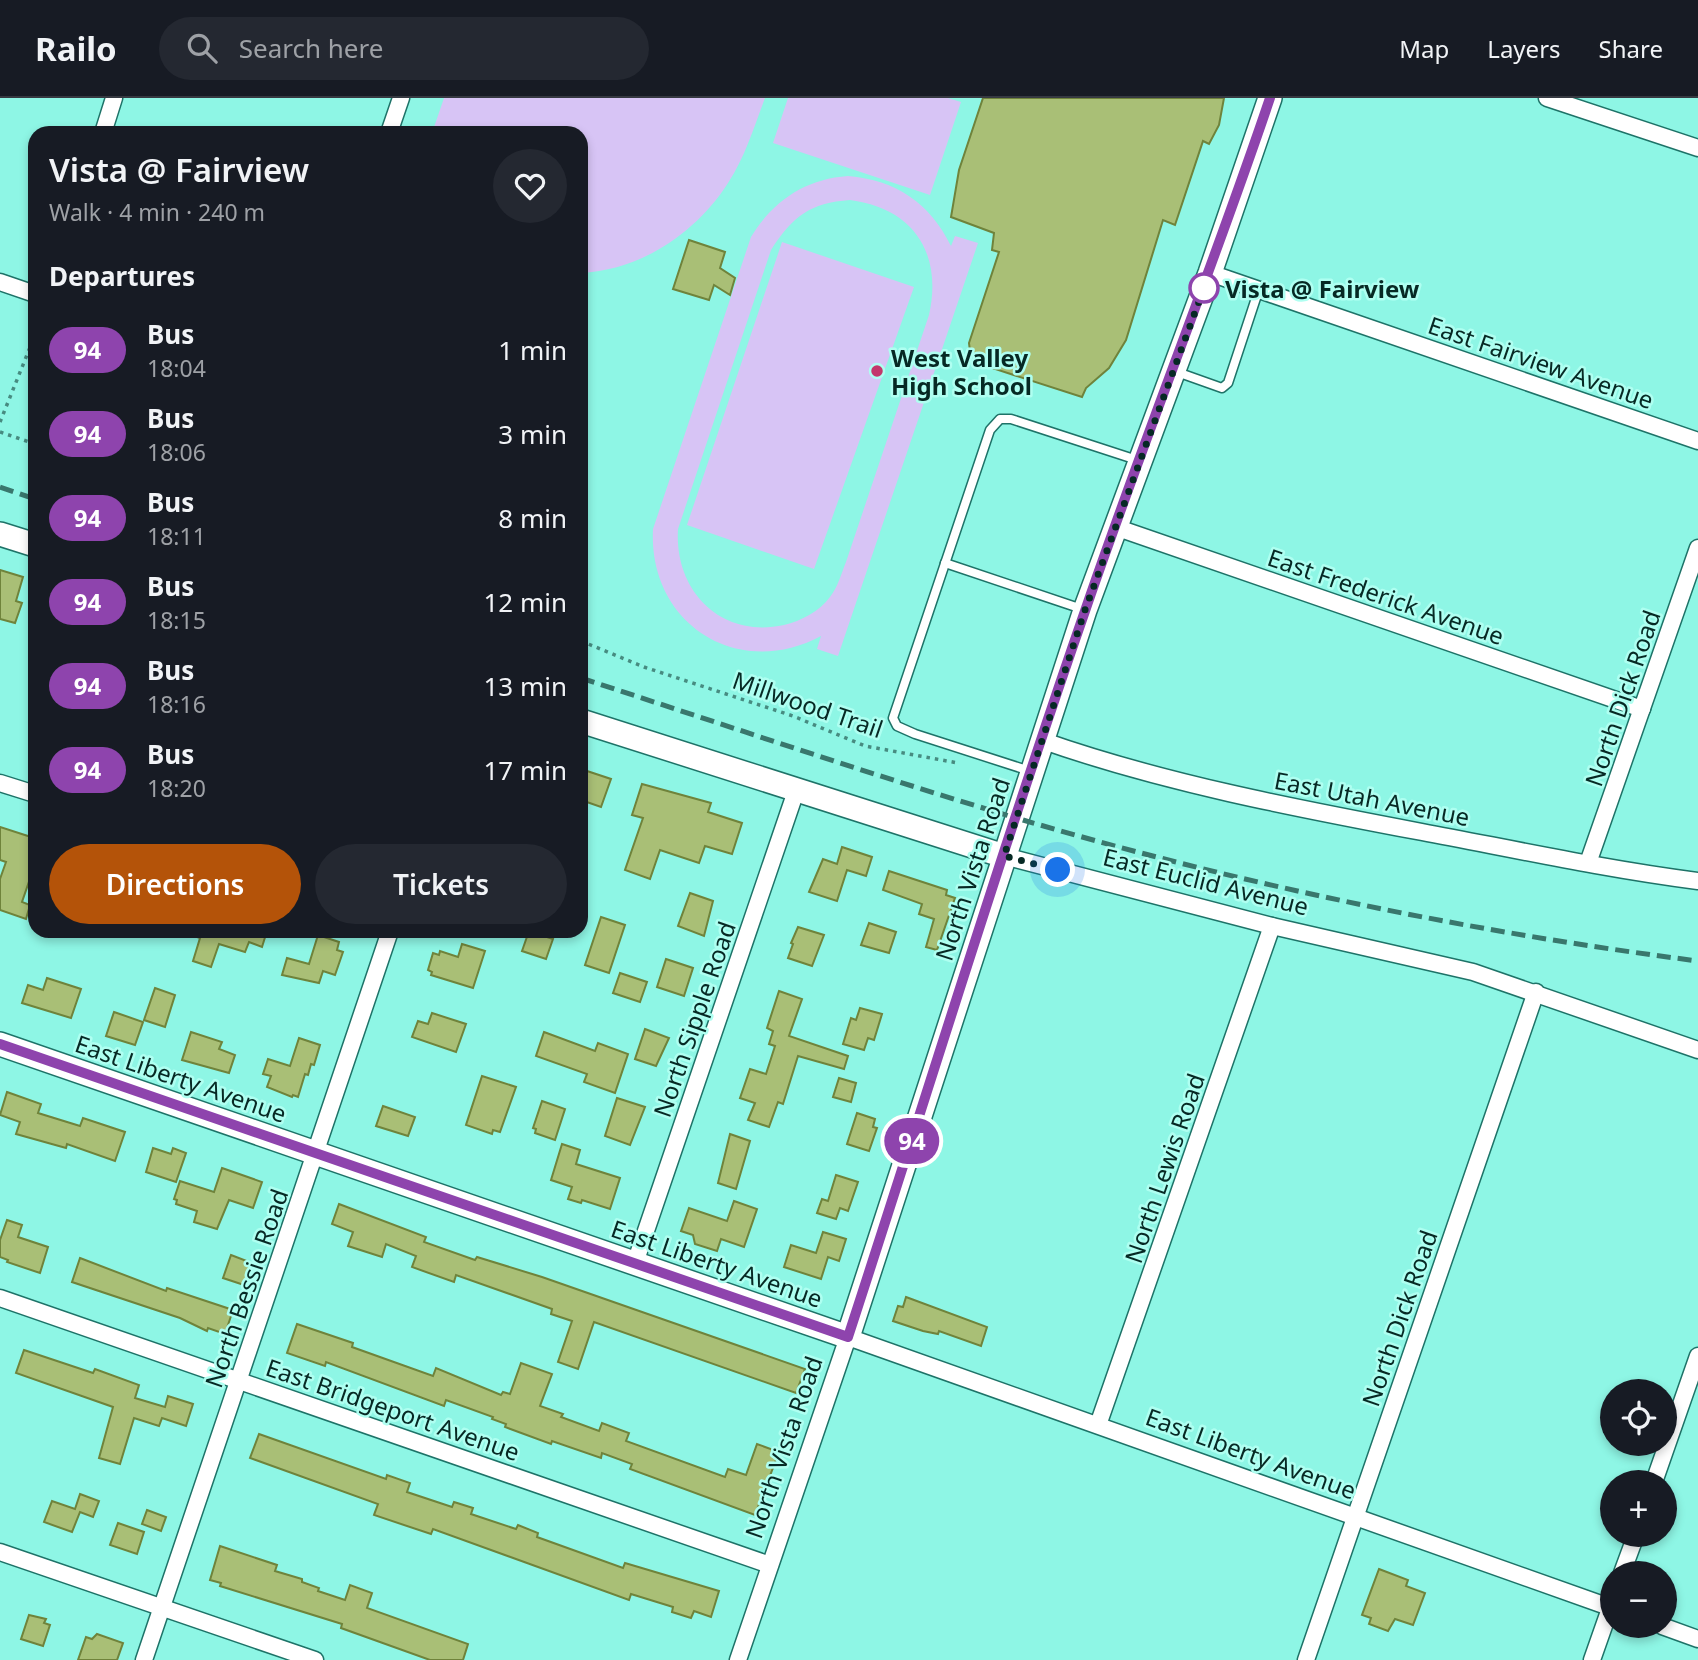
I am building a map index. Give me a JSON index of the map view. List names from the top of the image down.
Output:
{
  "streets": {
    "street": [
      "East Fairview Avenue",
      "East Frederick Avenue",
      "North Dick Road",
      "East Utah Avenue",
      "North Vista Road",
      "East Euclid Avenue",
      "North Sipple Road",
      "East Liberty Avenue",
      "North Lewis Road",
      "North Bessie Road",
      "East Bridgeport Avenue"
    ],
    "path": ["Millwood Trail"]
  },
  "crossings": [
    ["East Fairview Avenue", "North Vista Road"],
    ["East Frederick Avenue", "North Dick Road"],
    ["East Frederick Avenue", "North Vista Road"],
    ["North Dick Road", "East Utah Avenue"],
    ["North Dick Road", "East Euclid Avenue"],
    ["North Dick Road", "East Liberty Avenue"],
    ["East Utah Avenue", "North Vista Road"],
    ["North Vista Road", "East Euclid Avenue"],
    ["North Vista Road", "East Liberty Avenue"],
    ["North Vista Road", "East Bridgeport Avenue"],
    ["East Euclid Avenue", "North Sipple Road"],
    ["East Euclid Avenue", "North Lewis Road"],
    ["North Sipple Road", "East Liberty Avenue"],
    ["East Liberty Avenue", "North Lewis Road"],
    ["East Liberty Avenue", "North Bessie Road"],
    ["North Bessie Road", "East Bridgeport Avenue"]
  ],
  "places": ["Vista @ Fairview", "West Valley High School"],
  "lines": ["bus line 94"],
  "page": {
    "header": "Railo",
    "search": "Search here",
    "nav": ["Map", "Layers", "Share"],
    "on_map": "94",
    "heading": [
      ["Vista @ Fairview", "Walk · 4 min · 240 m"],
      "Departures"
    ],
    "list": [
      {
        "mark": "94",
        "name": "Bus",
        "note": "18:04",
        "value": "1 min"
      },
      {
        "mark": "94",
        "name": "Bus",
        "note": "18:06",
        "value": "3 min"
      },
      {
        "mark": "94",
        "name": "Bus",
        "note": "18:11",
        "value": "8 min"
      },
      {
        "mark": "94",
        "name": "Bus",
        "note": "18:15",
        "value": "12 min"
      },
      {
        "mark": "94",
        "name": "Bus",
        "note": "18:16",
        "value": "13 min"
      },
      {
        "mark": "94",
        "name": "Bus",
        "note": "18:20",
        "value": "17 min"
      }
    ],
    "buttons": ["Directions", "Tickets"],
    "map_buttons": ["+", "−"]
  }
}
